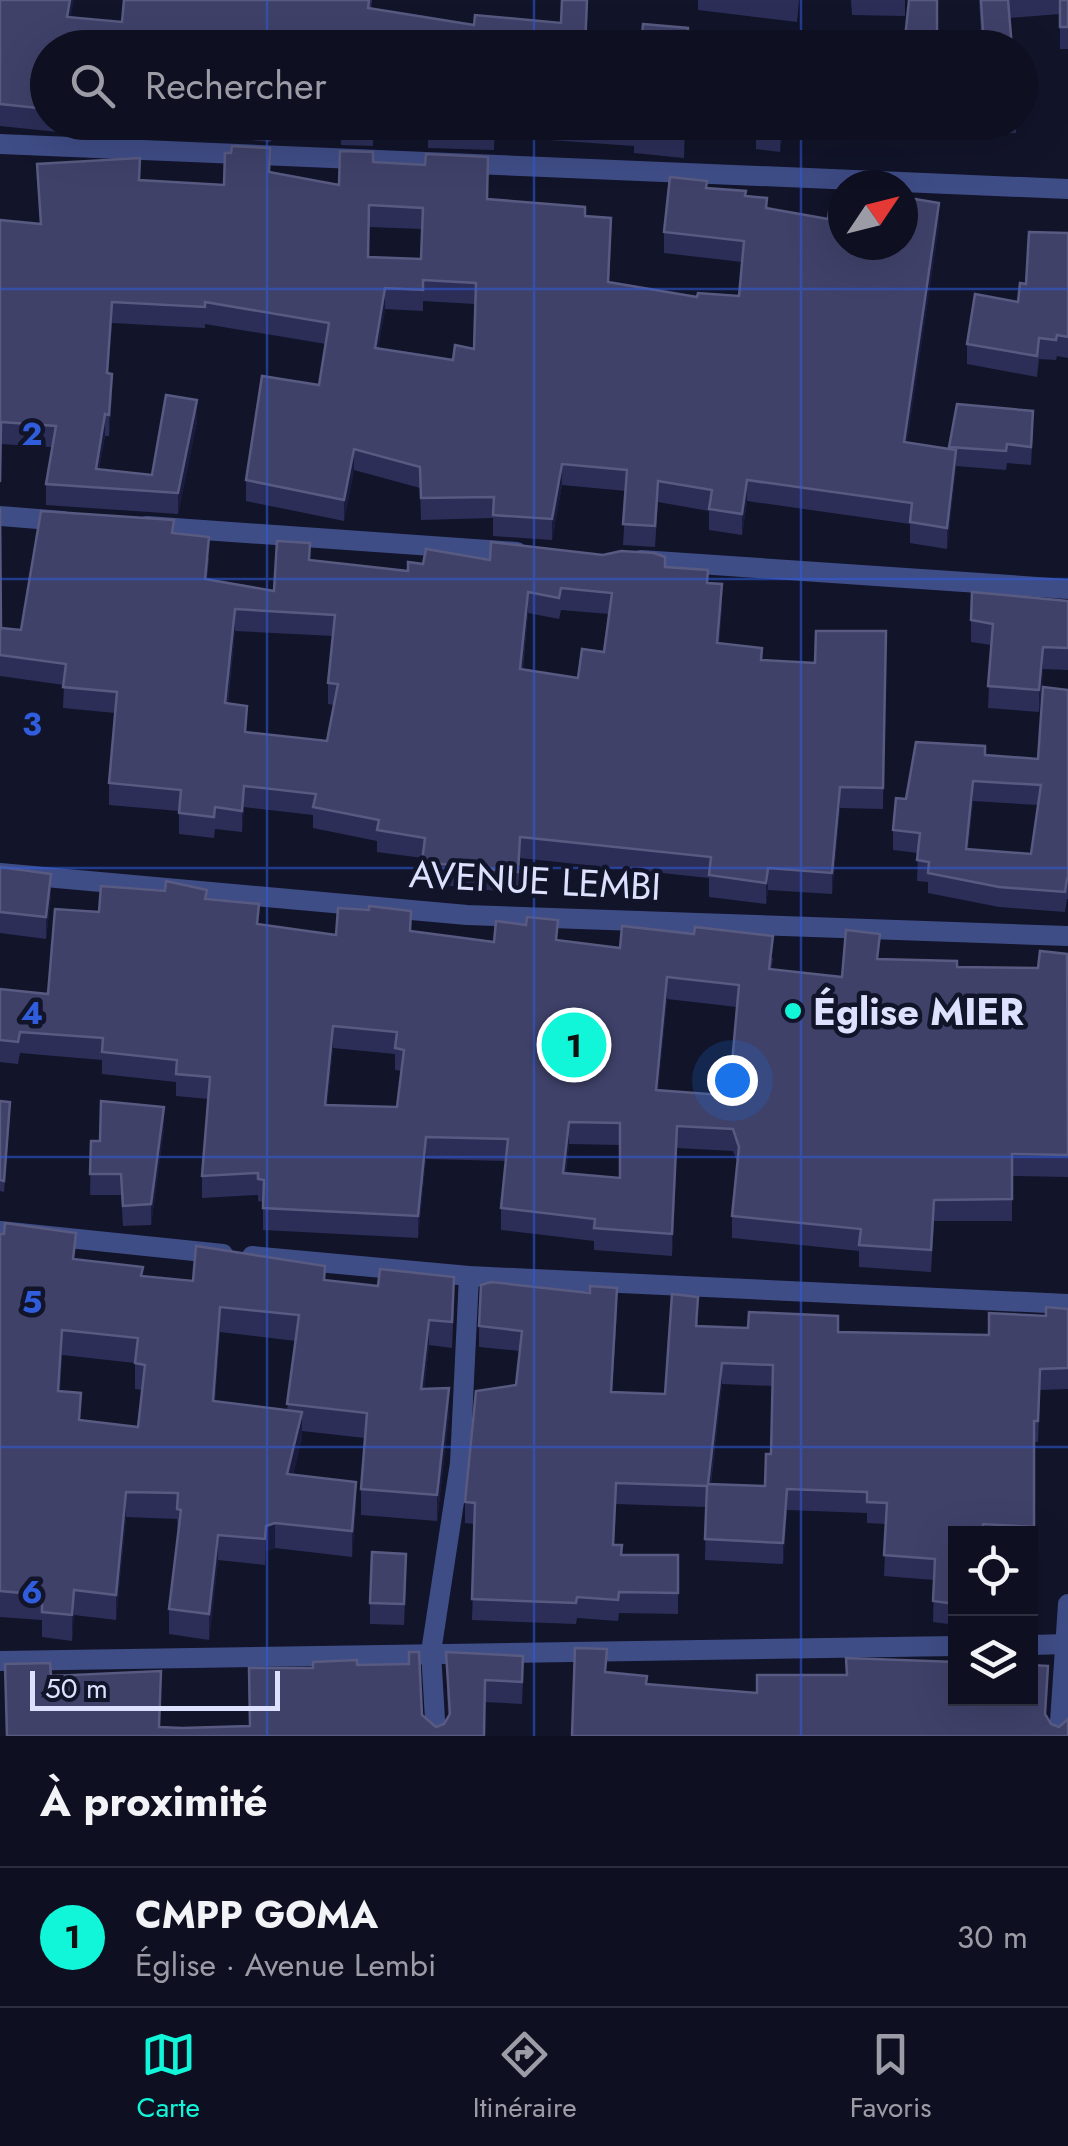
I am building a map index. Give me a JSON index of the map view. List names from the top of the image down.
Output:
{
  "streets": {
    "street": ["AVENUE LEMBI"]
  },
  "places": ["Église MIER"],
  "scale_bar": "50 m",
  "north": "top right",
  "page": {
    "search": "Rechercher",
    "pins": "1",
    "scale": "50 m",
    "heading": "À proximité",
    "list": [
      {
        "mark": "1",
        "name": "CMPP GOMA",
        "note": "Église · Avenue Lembi",
        "value": "30 m"
      }
    ],
    "nav": ["Carte", "Itinéraire", "Favoris"]
  },
  "grid": {
    "rows": [
      "2",
      "3",
      "4",
      "5",
      "6"
    ]
  }
}
